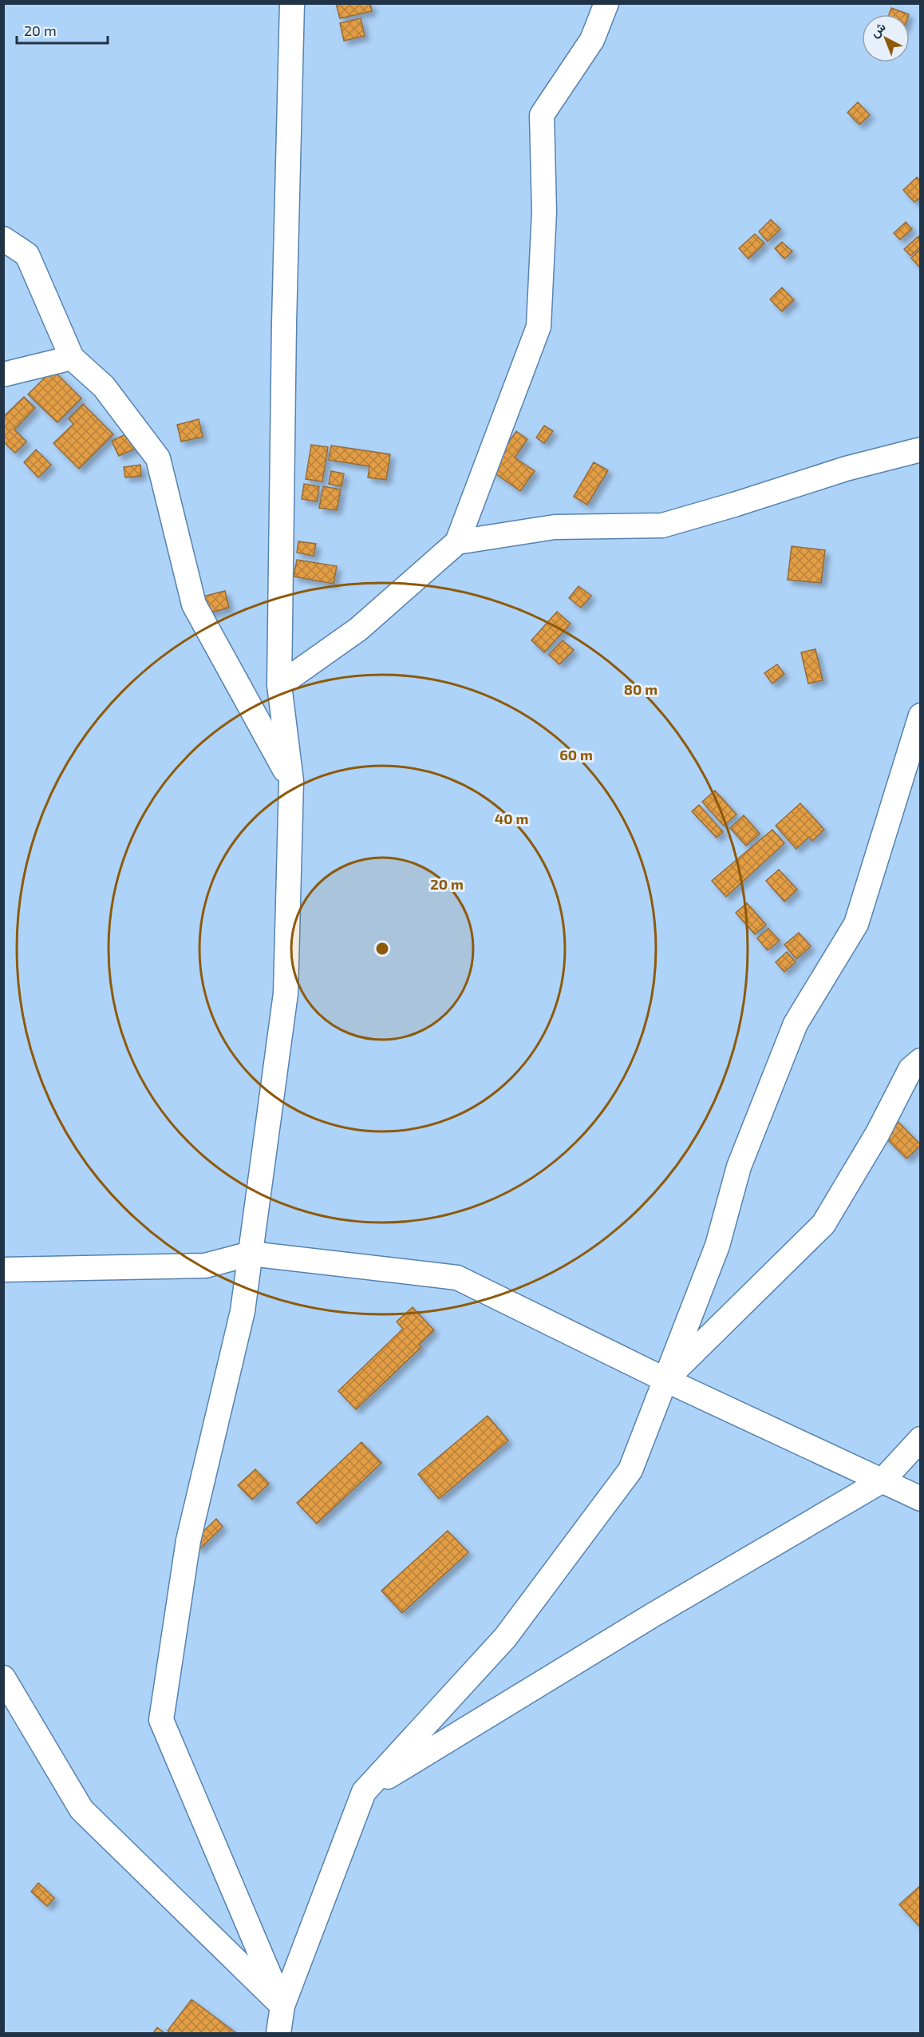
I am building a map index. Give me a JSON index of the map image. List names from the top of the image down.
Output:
{
  "scale_bar": "20 m",
  "north": "top left",
  "rings": [
    "80 m",
    "60 m",
    "40 m",
    "20 m"
  ]
}
